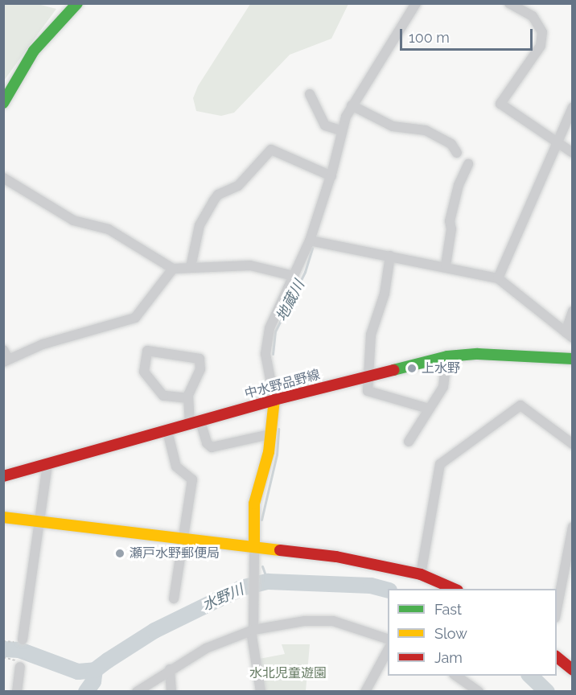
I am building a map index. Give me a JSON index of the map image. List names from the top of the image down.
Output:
{
  "streets": {
    "main road": ["中水野品野線"]
  },
  "water": ["地蔵川", "水野川"],
  "parks": ["水北児童遊園"],
  "places": ["上水野", "瀬戸水野郵便局"],
  "legend": ["Fast", "Slow", "Jam"],
  "scale_bar": "100 m"
}
